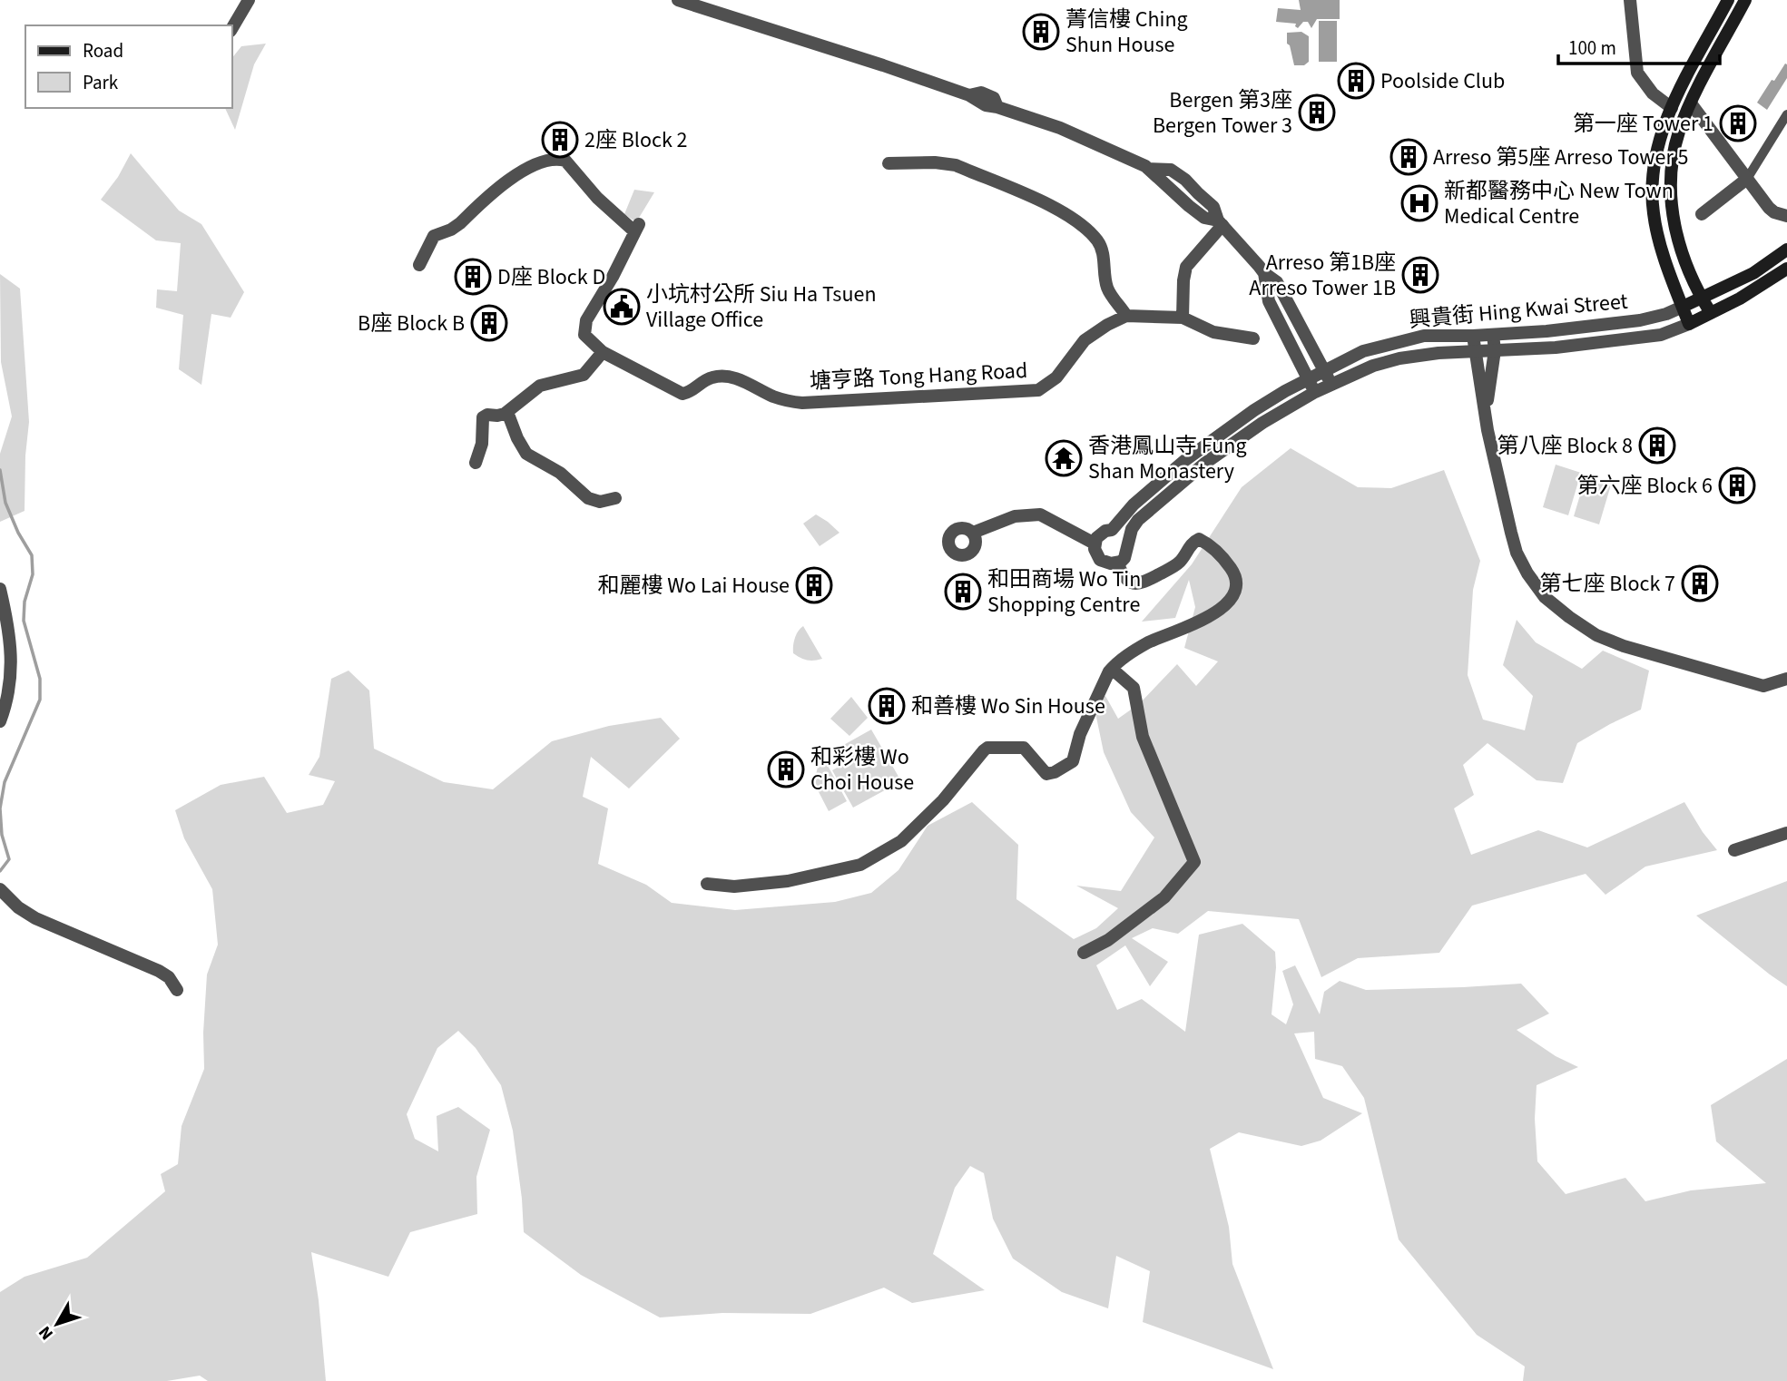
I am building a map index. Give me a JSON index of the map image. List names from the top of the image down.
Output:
{
  "streets": {
    "street": ["興貴街 Hing Kwai Street", "塘亨路 Tong Hang Road"]
  },
  "places": {
    "building": [
      "菁信樓 Ching Shun House",
      "Poolside Club",
      "Bergen 第3座 Bergen Tower 3",
      "第一座 Tower 1",
      "2座 Block 2",
      "Arreso 第5座 Arreso Tower 5",
      "Arreso 第1B座 Arreso Tower 1B",
      "D座 Block D",
      "B座 Block B",
      "第八座 Block 8",
      "第六座 Block 6",
      "第七座 Block 7",
      "和麗樓 Wo Lai House",
      "和田商場 Wo Tin Shopping Centre",
      "和善樓 Wo Sin House",
      "和彩樓 Wo Choi House"
    ],
    "hospital": ["新都醫務中心 New Town Medical Centre"],
    "public building": ["小坑村公所 Siu Ha Tsuen Village Office"],
    "temple": ["香港鳳山寺 Fung Shan Monastery"]
  },
  "legend": ["Road", "Park"],
  "scale_bar": "100 m",
  "north": "bottom left"
}
